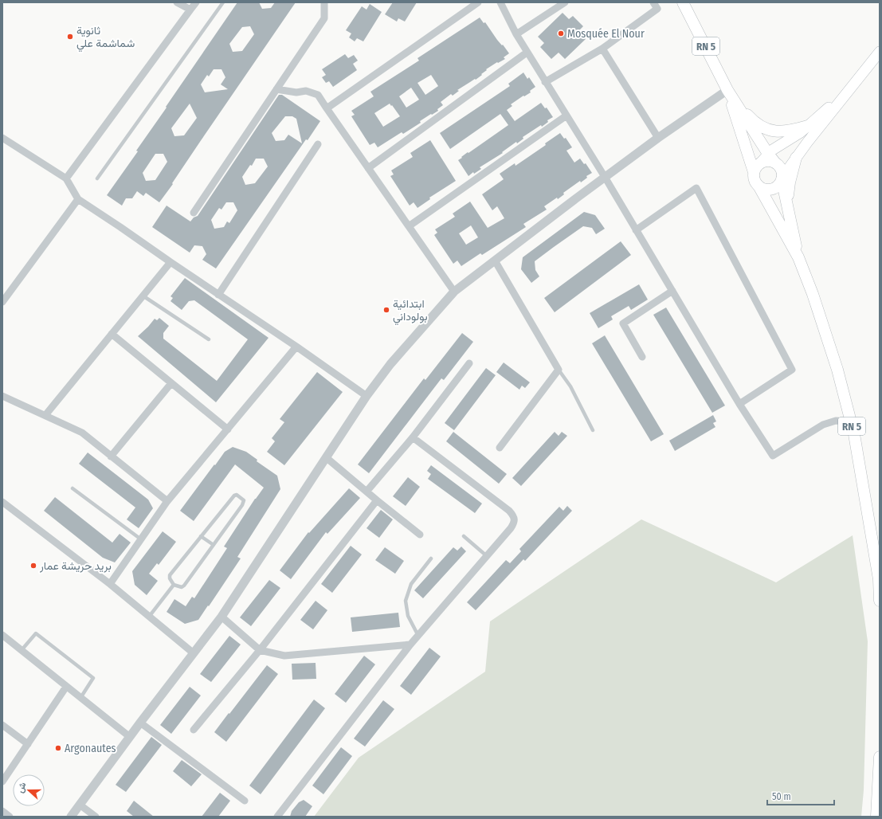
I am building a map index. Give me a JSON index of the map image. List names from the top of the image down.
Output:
{
  "streets": {
    "main road": ["RN 5"]
  },
  "places": [
    "Mosquée El Nour",
    "ثانوية شماشمة علي",
    "ابتدائية بولوداني",
    "بريد حريشة عمار",
    "Argonautes"
  ],
  "scale_bar": "50 m",
  "north": "left"
}
